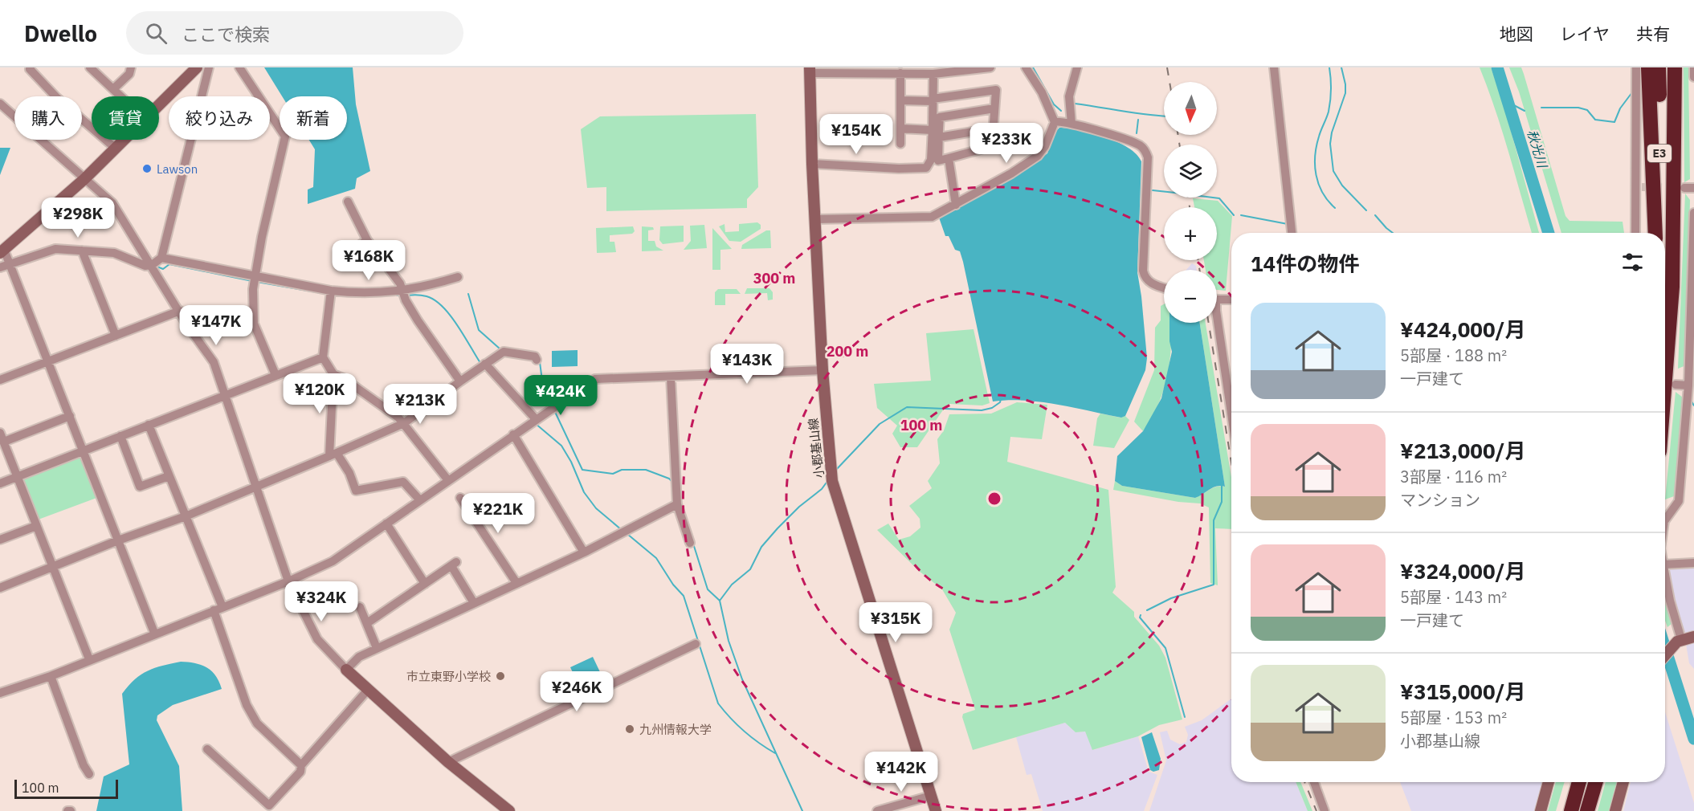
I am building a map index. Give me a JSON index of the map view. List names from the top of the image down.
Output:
{
  "streets": {
    "highway": ["E3"],
    "main road": ["小郡基山線"]
  },
  "water": ["秋光川"],
  "places": ["Lawson", "市立東野小学校", "九州情報大学"],
  "scale_bar": "100 m",
  "north": "bottom",
  "page": {
    "header": "Dwello",
    "search": "ここで検索",
    "nav": ["地図", "レイヤ", "共有"],
    "map_buttons": ["+", "−"],
    "chip": [
      "購入",
      "賃貸",
      "絞り込み",
      "新着"
    ],
    "price": [
      "¥154K",
      "¥233K",
      "¥298K",
      "¥168K",
      "¥147K",
      "¥143K",
      "¥120K",
      "¥424K",
      "¥213K",
      "¥221K",
      "¥324K",
      "¥315K",
      "¥246K",
      "¥142K"
    ],
    "heading": "14件の物件",
    "list": [
      {
        "name": "¥424,000/月",
        "note": "5部屋 · 188 m² · 一戸建て"
      },
      {
        "name": "¥213,000/月",
        "note": "3部屋 · 116 m² · マンション"
      },
      {
        "name": "¥324,000/月",
        "note": "5部屋 · 143 m² · 一戸建て"
      },
      {
        "name": "¥315,000/月",
        "note": "5部屋 · 153 m² · 小郡基山線"
      }
    ],
    "scale": "100 m"
  },
  "rings": ["300 m", "200 m", "100 m"]
}
